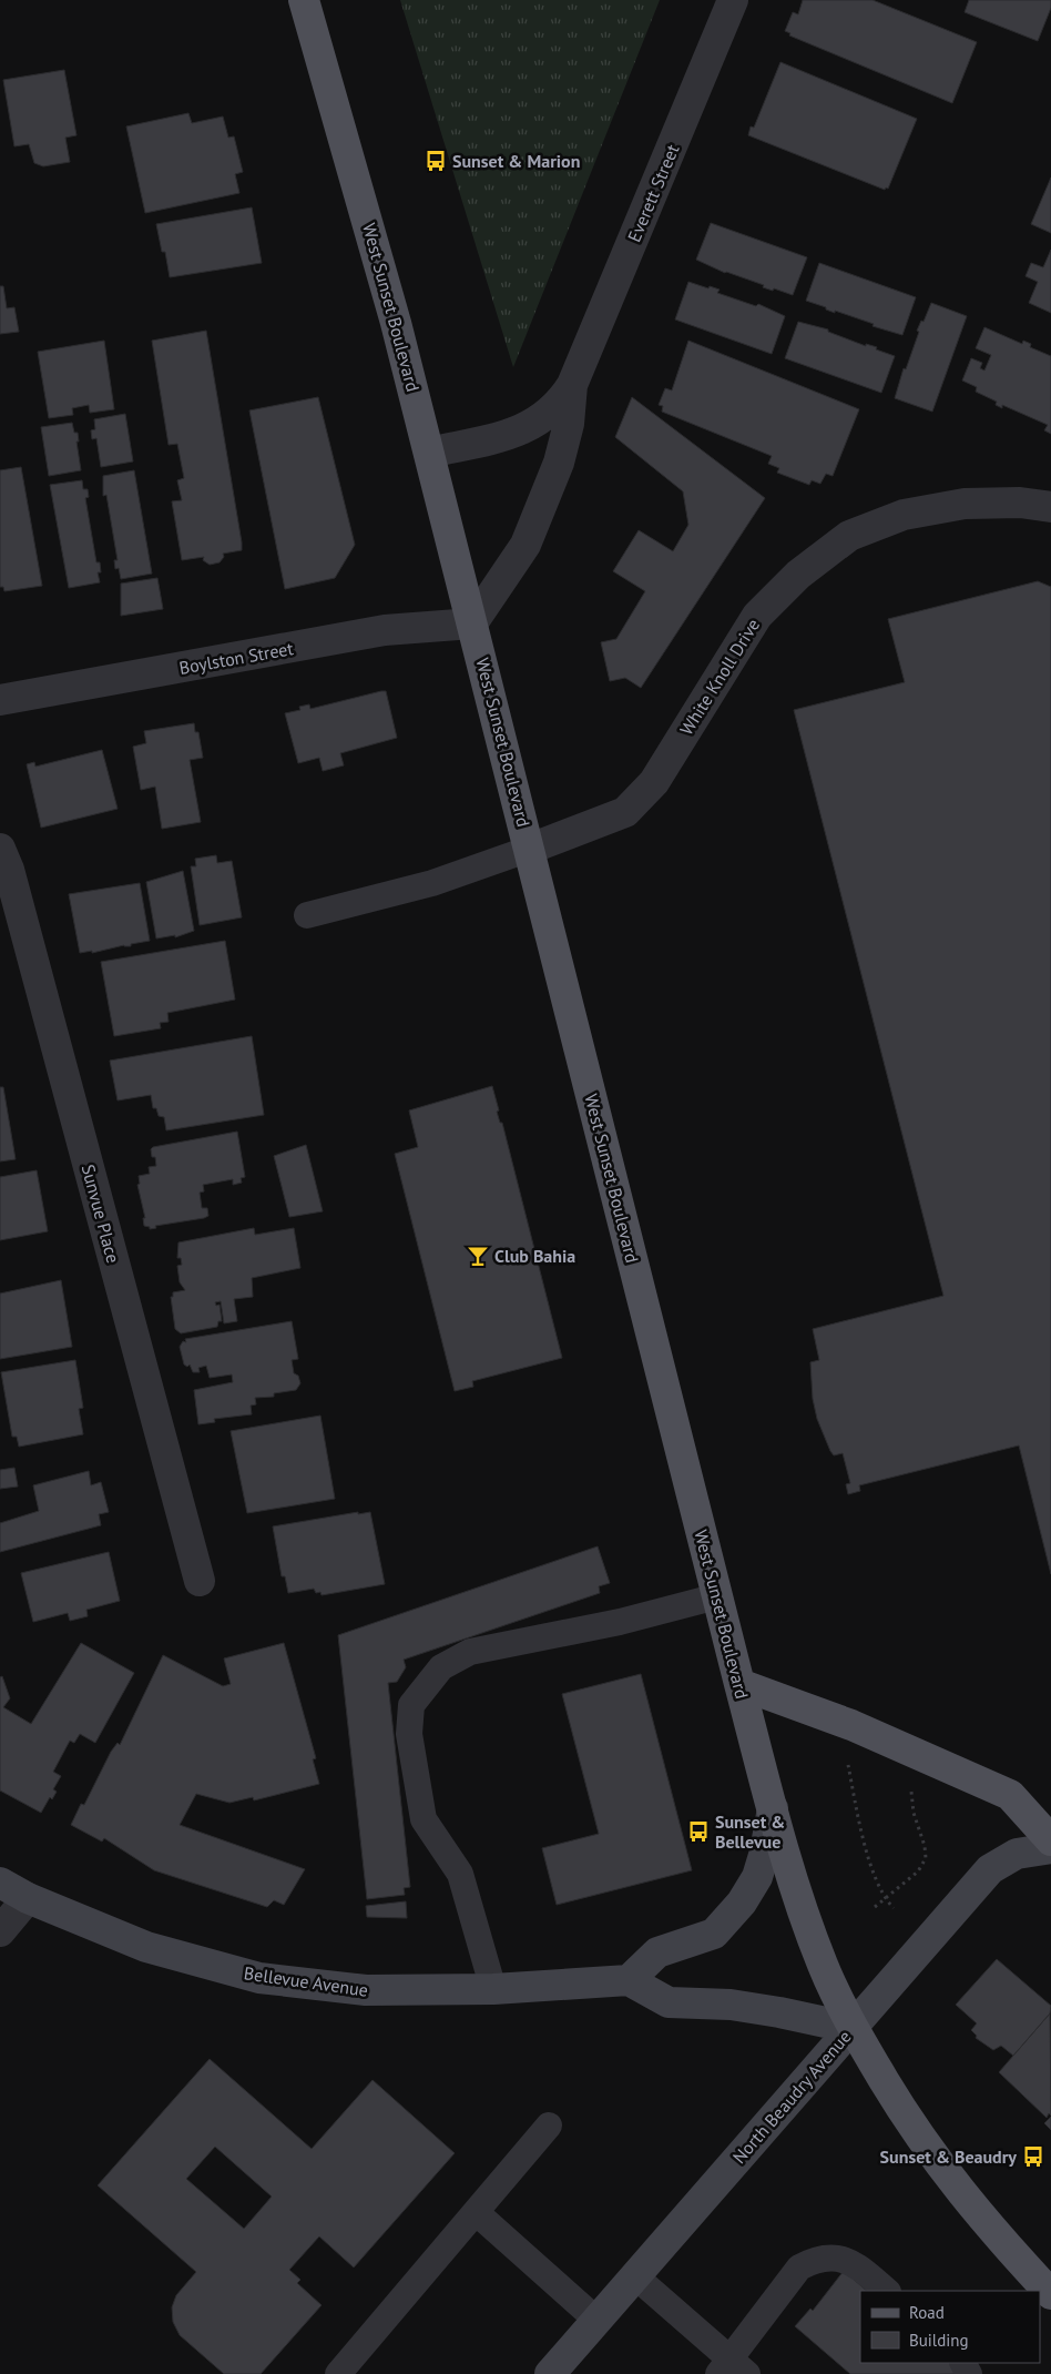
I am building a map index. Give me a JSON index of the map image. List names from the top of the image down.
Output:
{
  "streets": {
    "main road": ["West Sunset Boulevard"],
    "street": [
      "Everett Street",
      "Boylston Street",
      "White Knoll Drive",
      "Sunvue Place",
      "Bellevue Avenue",
      "North Beaudry Avenue"
    ]
  },
  "crossings": [
    ["Everett Street", "West Sunset Boulevard"],
    ["Everett Street", "Boylston Street"],
    ["West Sunset Boulevard", "Boylston Street"],
    ["West Sunset Boulevard", "White Knoll Drive"],
    ["West Sunset Boulevard", "North Beaudry Avenue"]
  ],
  "places": {
    "bus stop": ["Sunset & Marion", "Sunset & Bellevue", "Sunset & Beaudry"],
    "bar": ["Club Bahia"]
  },
  "legend": ["Road", "Building"]
}
